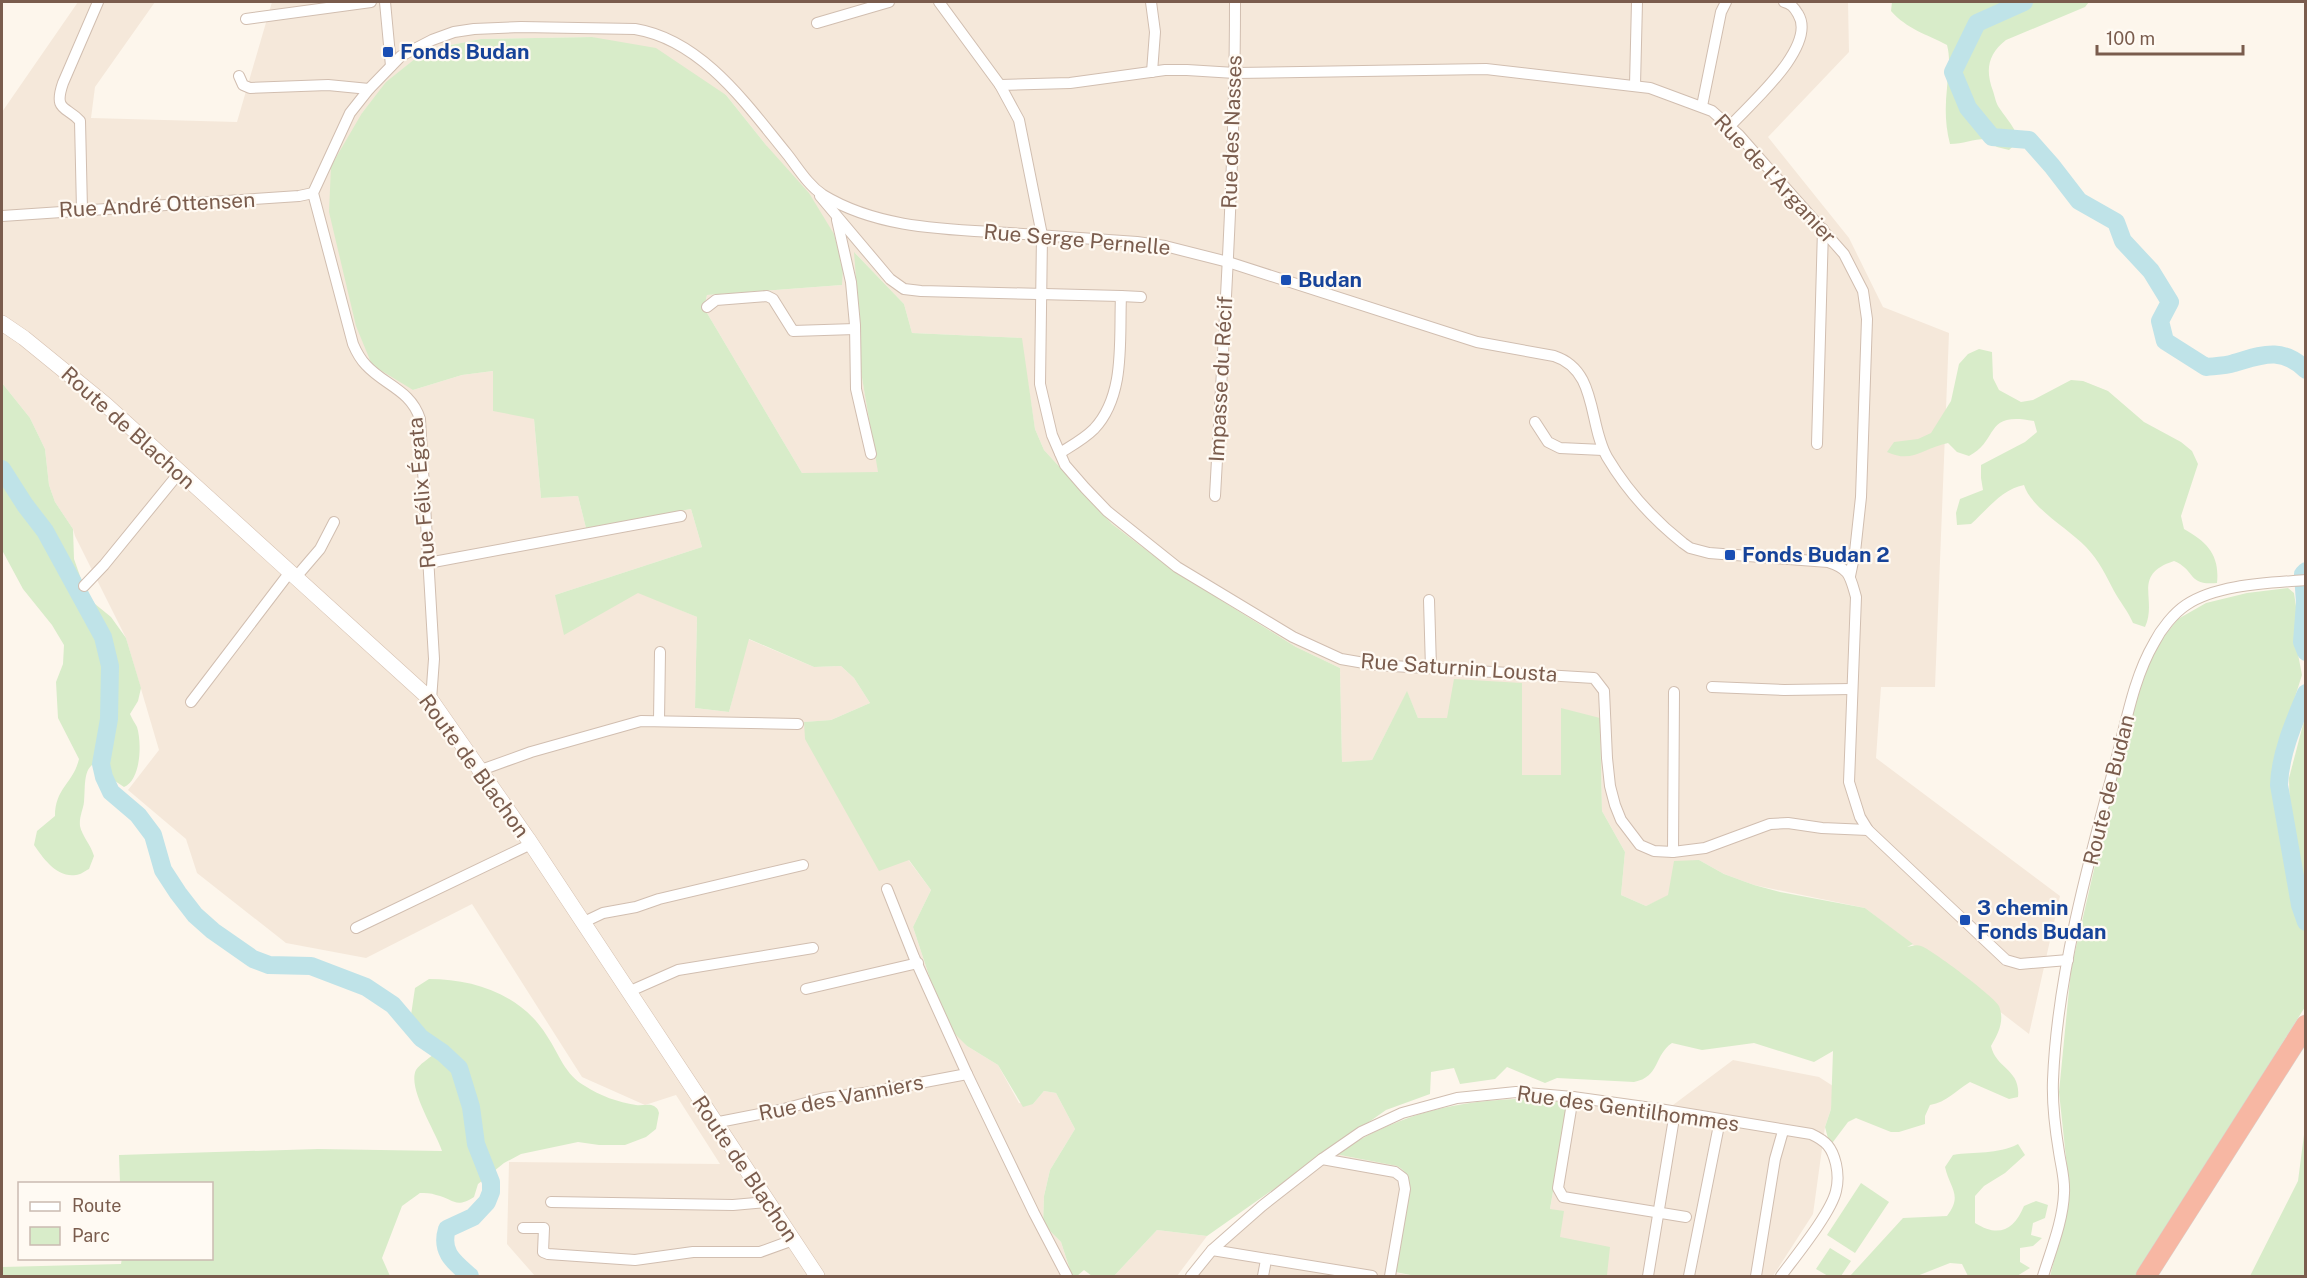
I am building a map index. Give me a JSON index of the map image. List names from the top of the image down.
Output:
{
  "streets": {
    "street": [
      "Rue des Nasses",
      "Rue de l'Arganier",
      "Rue André Ottensen",
      "Rue Serge Pernelle",
      "Impasse du Récif",
      "Route de Blachon",
      "Rue Félix Égata",
      "Rue Saturnin Lousta",
      "Route de Budan",
      "Rue des Vanniers",
      "Rue des Gentilhommes"
    ]
  },
  "crossings": [
    ["Rue des Nasses", "Rue de l'Arganier"],
    ["Rue des Nasses", "Rue Serge Pernelle"],
    ["Rue des Nasses", "Impasse du Récif"],
    ["Rue de l'Arganier", "Rue Serge Pernelle"],
    ["Rue de l'Arganier", "Rue Saturnin Lousta"],
    ["Rue André Ottensen", "Rue Serge Pernelle"],
    ["Rue André Ottensen", "Rue Félix Égata"],
    ["Rue Serge Pernelle", "Impasse du Récif"],
    ["Rue Serge Pernelle", "Rue Félix Égata"],
    ["Rue Serge Pernelle", "Rue Saturnin Lousta"],
    ["Route de Blachon", "Rue Félix Égata"],
    ["Route de Blachon", "Rue des Vanniers"]
  ],
  "places": {
    "transit": [
      "Fonds Budan",
      "Budan",
      "Fonds Budan 2",
      "3 chemin Fonds Budan"
    ]
  },
  "legend": ["Route", "Parc"],
  "scale_bar": "100 m"
}
